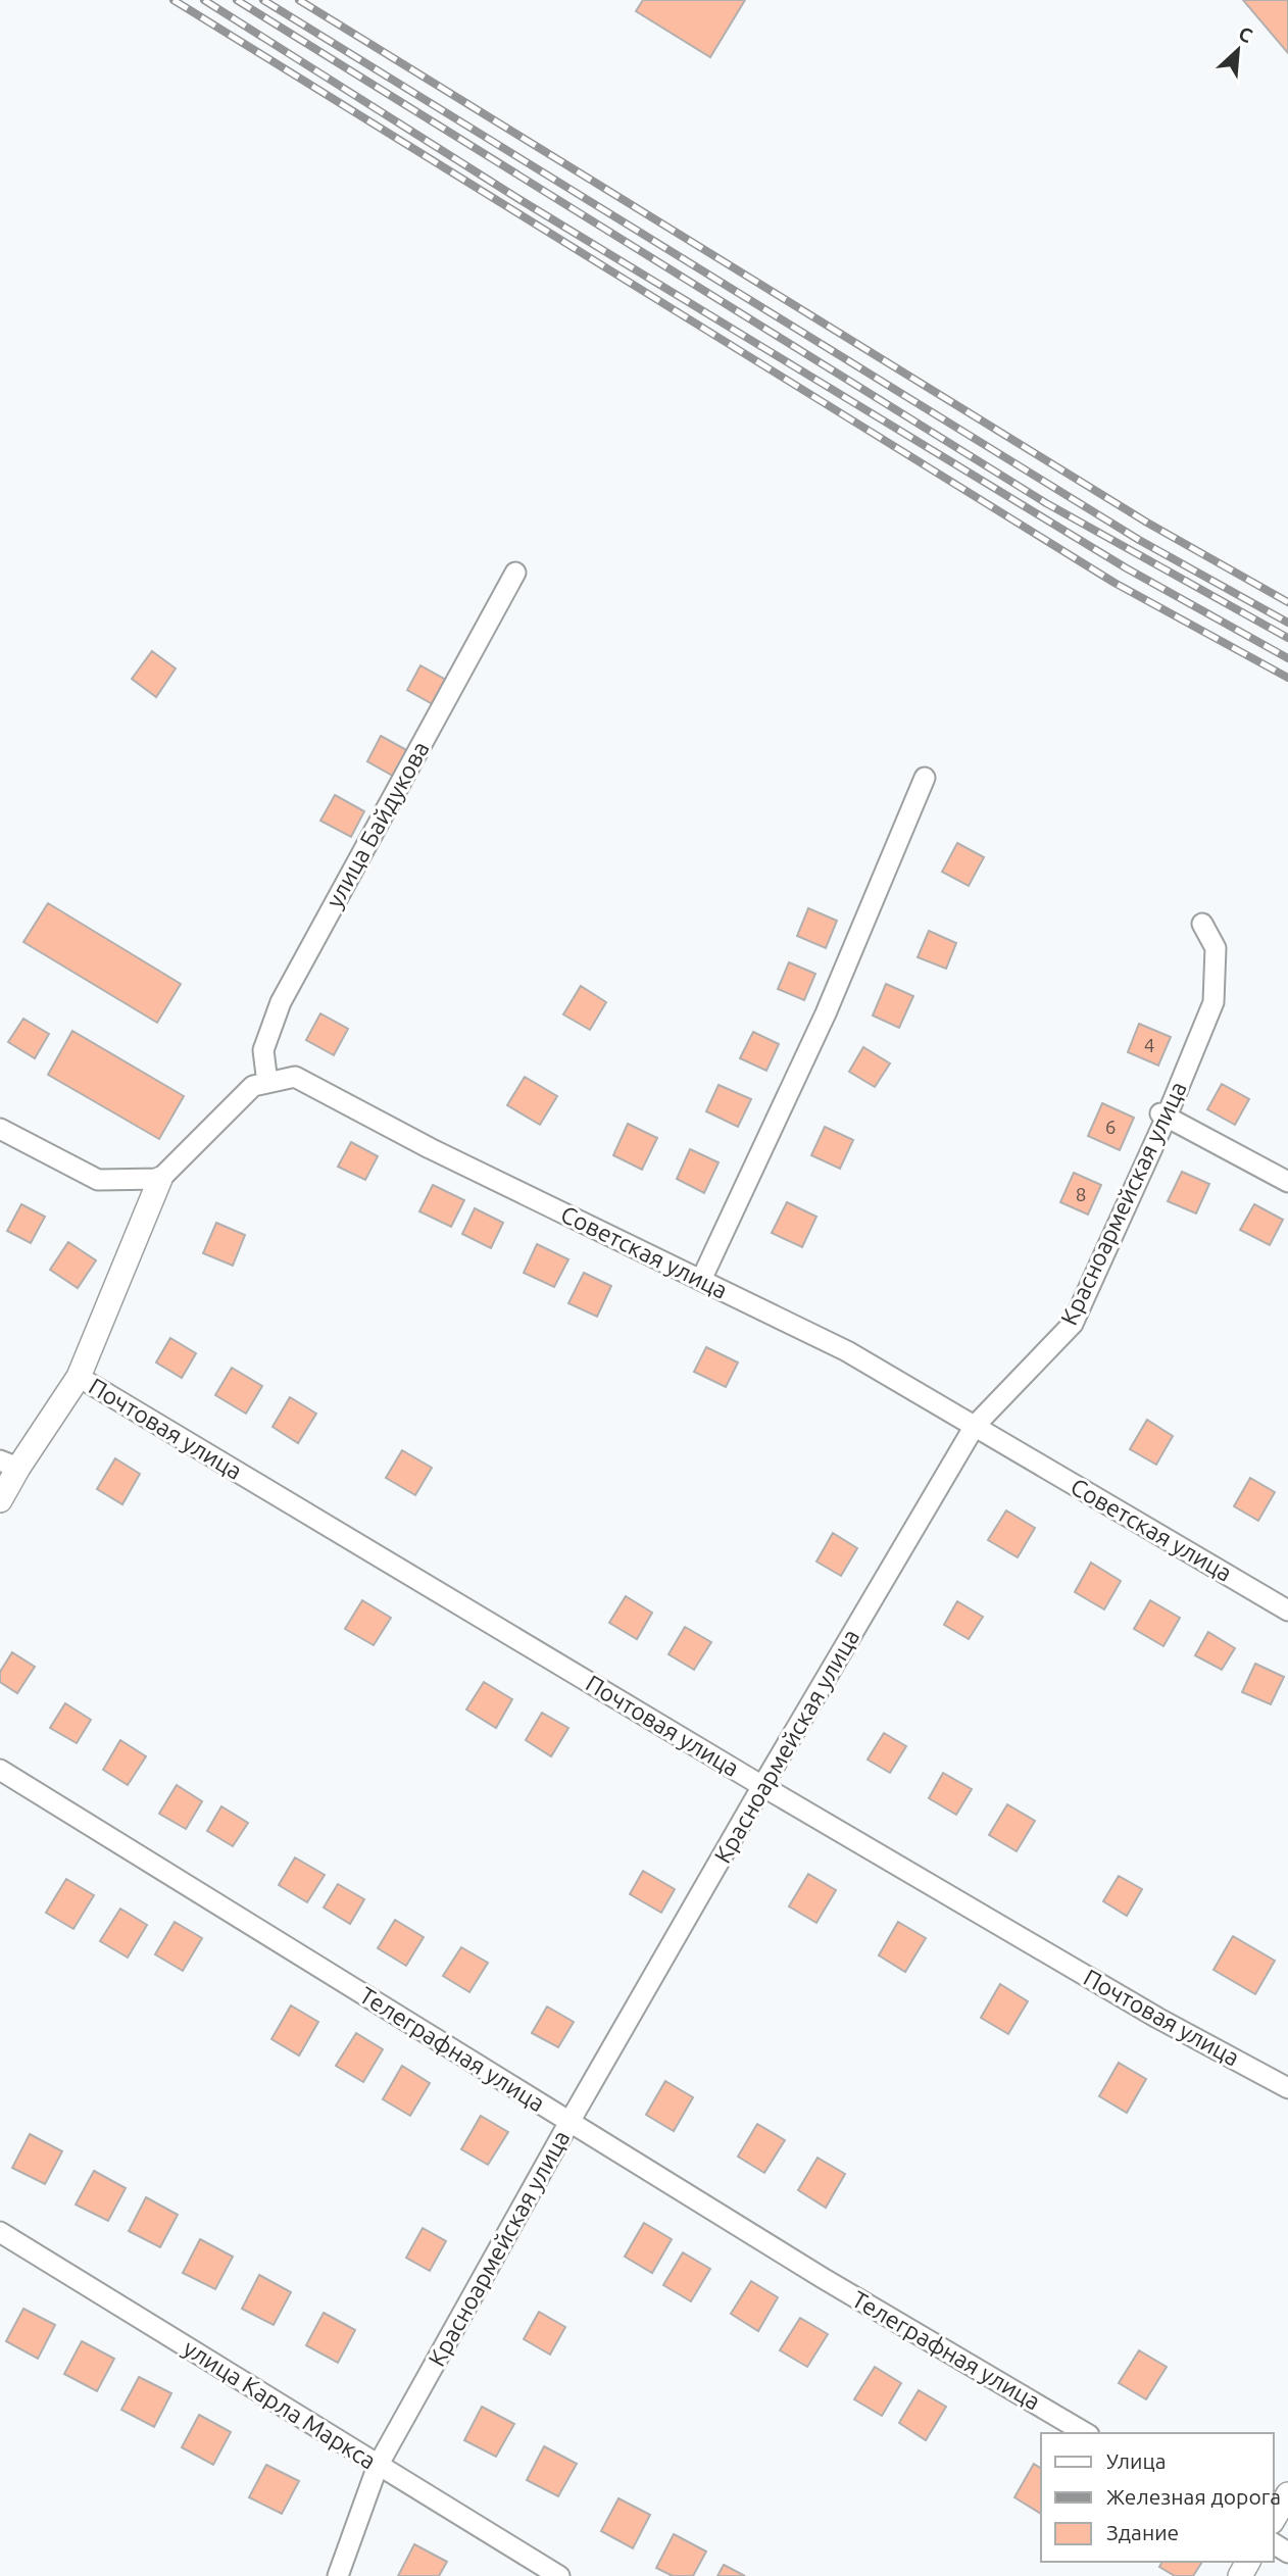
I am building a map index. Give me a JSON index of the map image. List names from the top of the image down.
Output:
{
  "streets": {
    "street": [
      "улица Байдукова",
      "Красноармейская улица",
      "Советская улица",
      "Почтовая улица",
      "Телеграфная улица",
      "улица Карла Маркса"
    ]
  },
  "crossings": [
    ["улица Байдукова", "Советская улица"],
    ["Красноармейская улица", "Советская улица"],
    ["Красноармейская улица", "Почтовая улица"],
    ["Красноармейская улица", "Телеграфная улица"],
    ["Красноармейская улица", "улица Карла Маркса"]
  ],
  "house_numbers": ["4", "6", "8"],
  "legend": ["Улица", "Железная дорога", "Здание"],
  "north": "top right"
}
